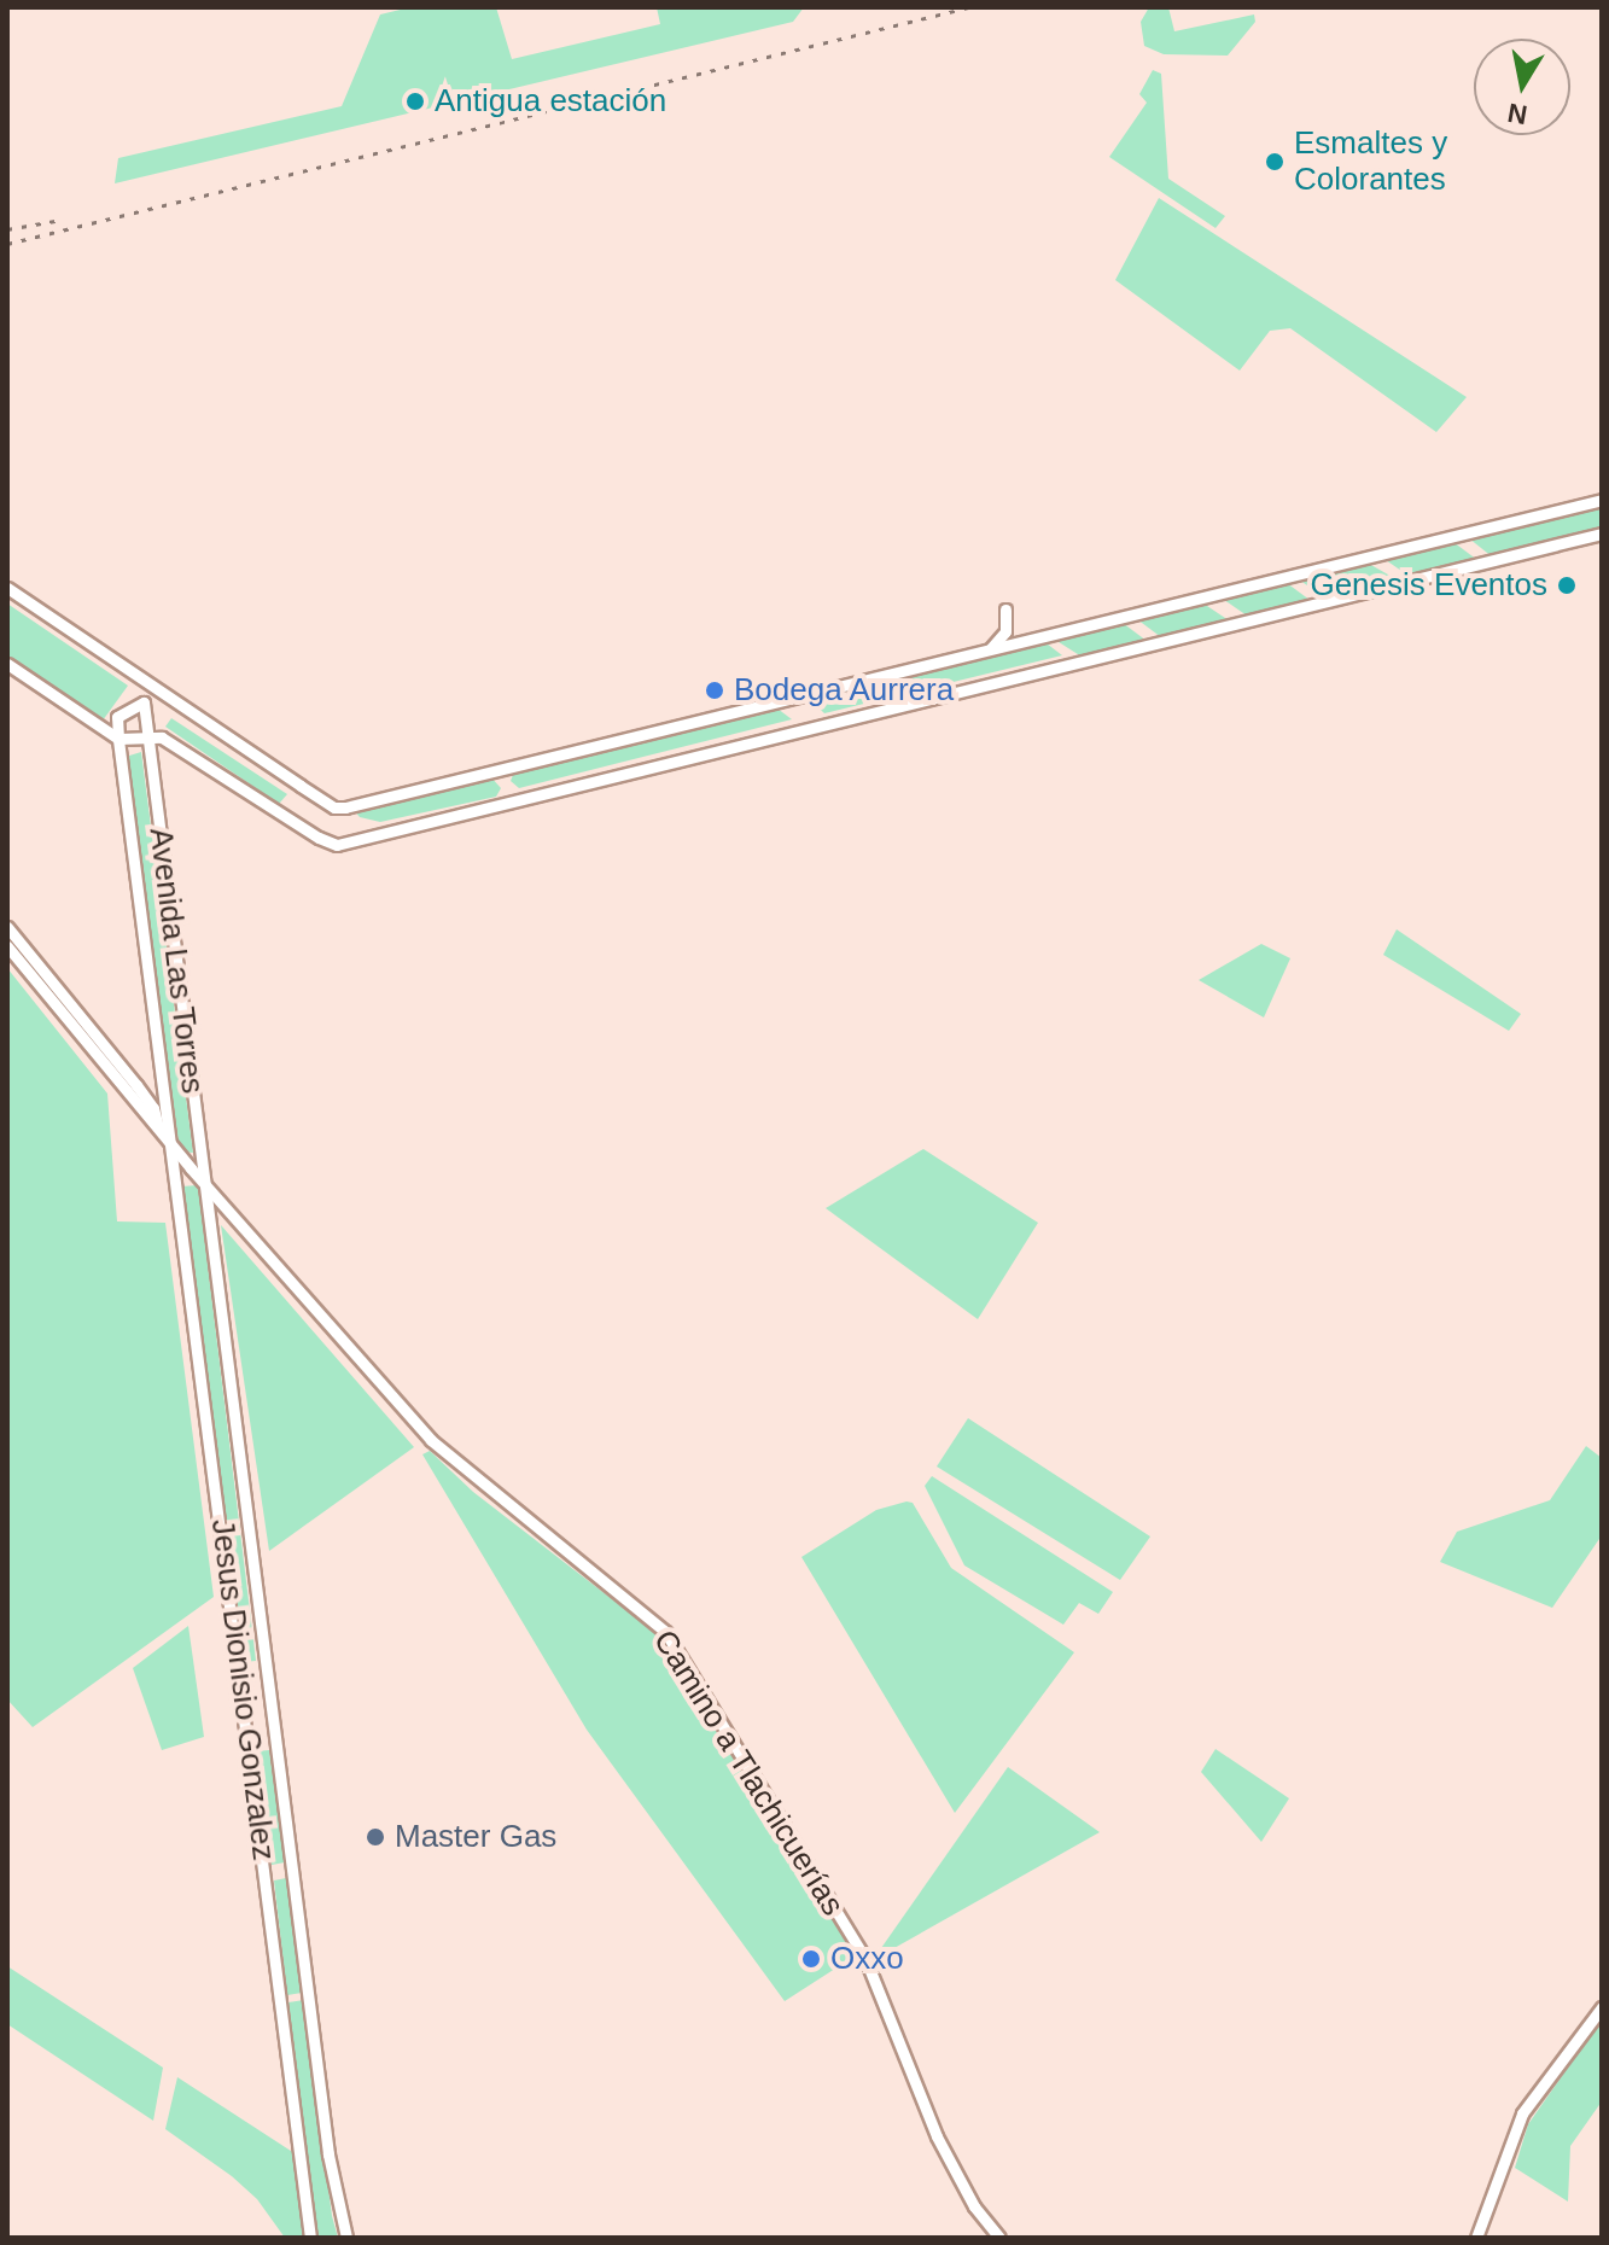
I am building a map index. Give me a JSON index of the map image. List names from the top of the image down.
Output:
{
  "streets": {
    "street": ["Avenida Las Torres", "Jesus Dionisio Gonzalez", "Camino a Tlachicuerías"]
  },
  "crossings": [
    ["Avenida Las Torres", "Jesus Dionisio Gonzalez"],
    ["Avenida Las Torres", "Camino a Tlachicuerías"],
    ["Jesus Dionisio Gonzalez", "Camino a Tlachicuerías"]
  ],
  "places": [
    "Antigua estación",
    "Esmaltes y Colorantes",
    "Genesis Eventos",
    "Bodega Aurrera",
    "Master Gas",
    "Oxxo"
  ],
  "north": "bottom"
}
